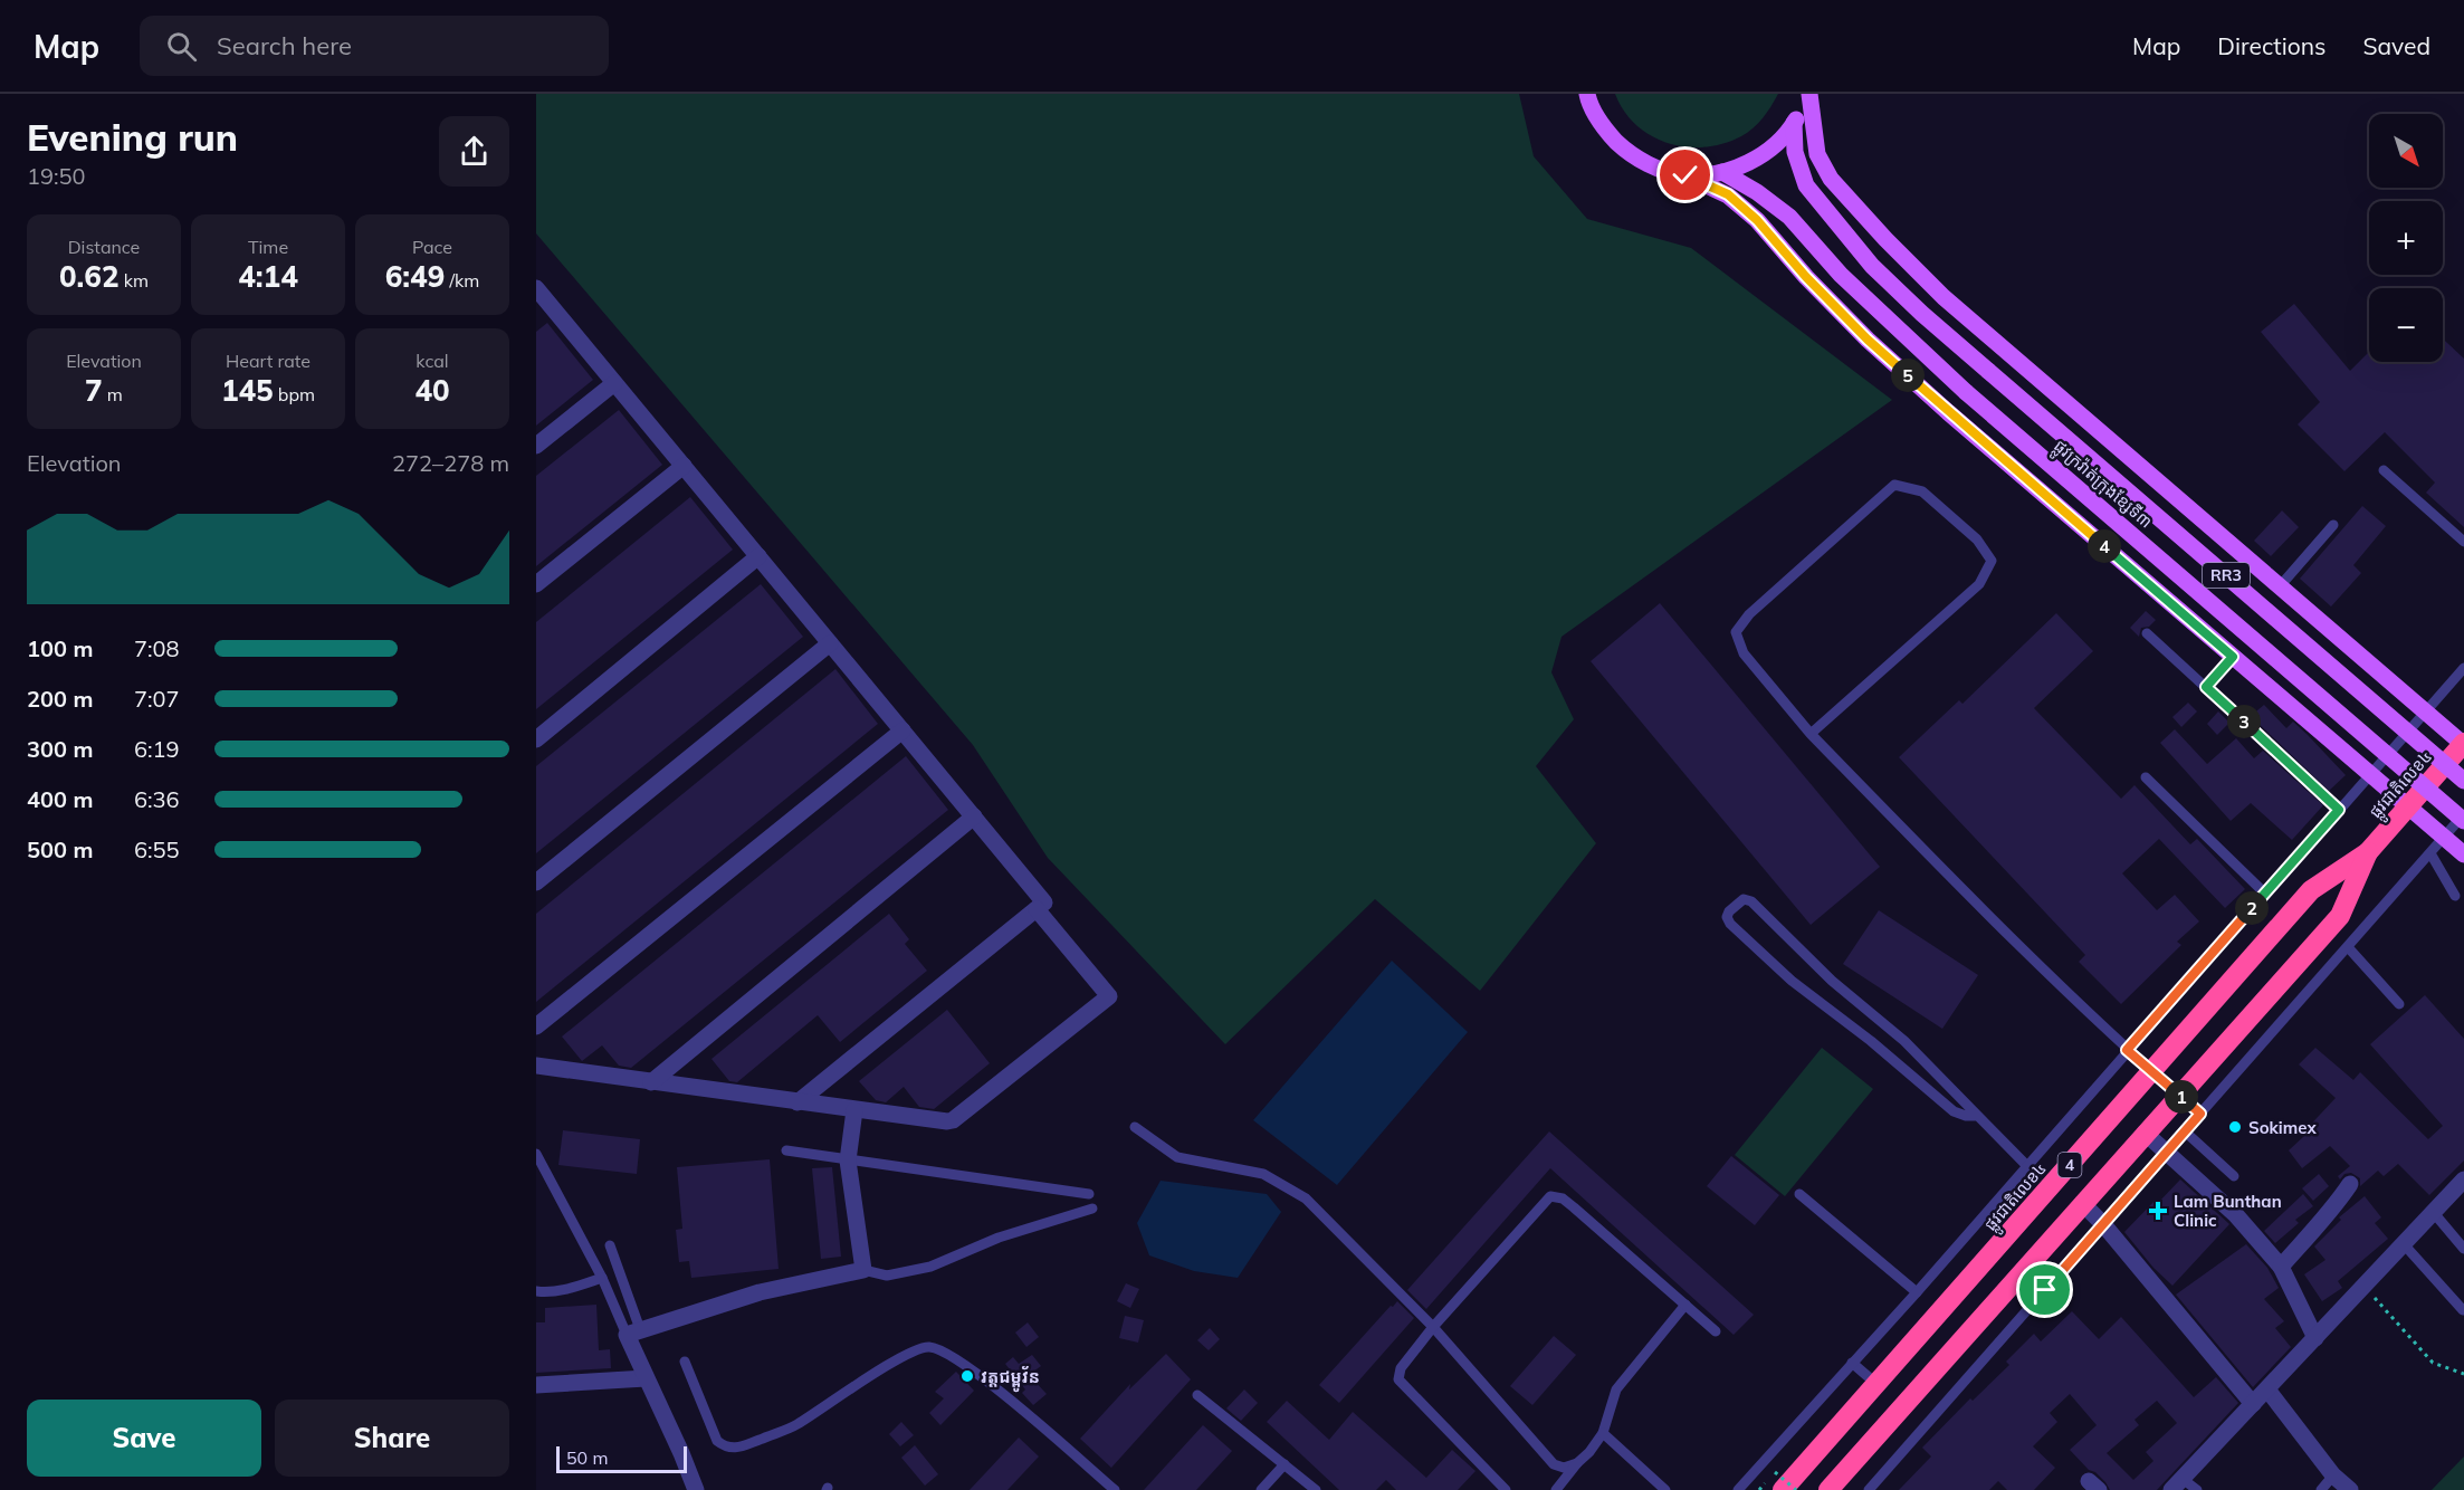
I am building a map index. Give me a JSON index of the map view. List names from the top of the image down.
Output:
{
  "streets": {
    "highway": ["ផ្លូវជាតិលេខ៤", "4"],
    "main road": ["ផ្លូវក្រវ៉ាត់ក្រុងខ្សែទី៣", "RR3"]
  },
  "places": {
    "other": ["Sokimex", "វត្តជម្ពូវ័ន"],
    "health": ["Lam Bunthan Clinic"]
  },
  "scale_bar": "50 m",
  "north": "bottom right",
  "page": {
    "header": "Map",
    "search": "Search here",
    "nav": ["Map", "Directions", "Saved"],
    "heading": ["Evening run", "19:50"],
    "map_buttons": ["+", "−"],
    "stats": [
      ["Distance", "0.62 km"],
      ["Time", "4:14"],
      ["Pace", "6:49 /km"],
      ["Elevation", "7 m"],
      ["Heart rate", "145 bpm"],
      ["kcal", "40"]
    ],
    "pins": [
      "5",
      "4",
      "3",
      "2",
      "1"
    ],
    "chart": ["Elevation", "272–278 m"],
    "list": [
      {
        "name": "100 m",
        "note": "7:08"
      },
      {
        "name": "200 m",
        "note": "7:07"
      },
      {
        "name": "300 m",
        "note": "6:19"
      },
      {
        "name": "400 m",
        "note": "6:36"
      },
      {
        "name": "500 m",
        "note": "6:55"
      }
    ],
    "buttons": ["Save", "Share"],
    "scale": "50 m"
  }
}
